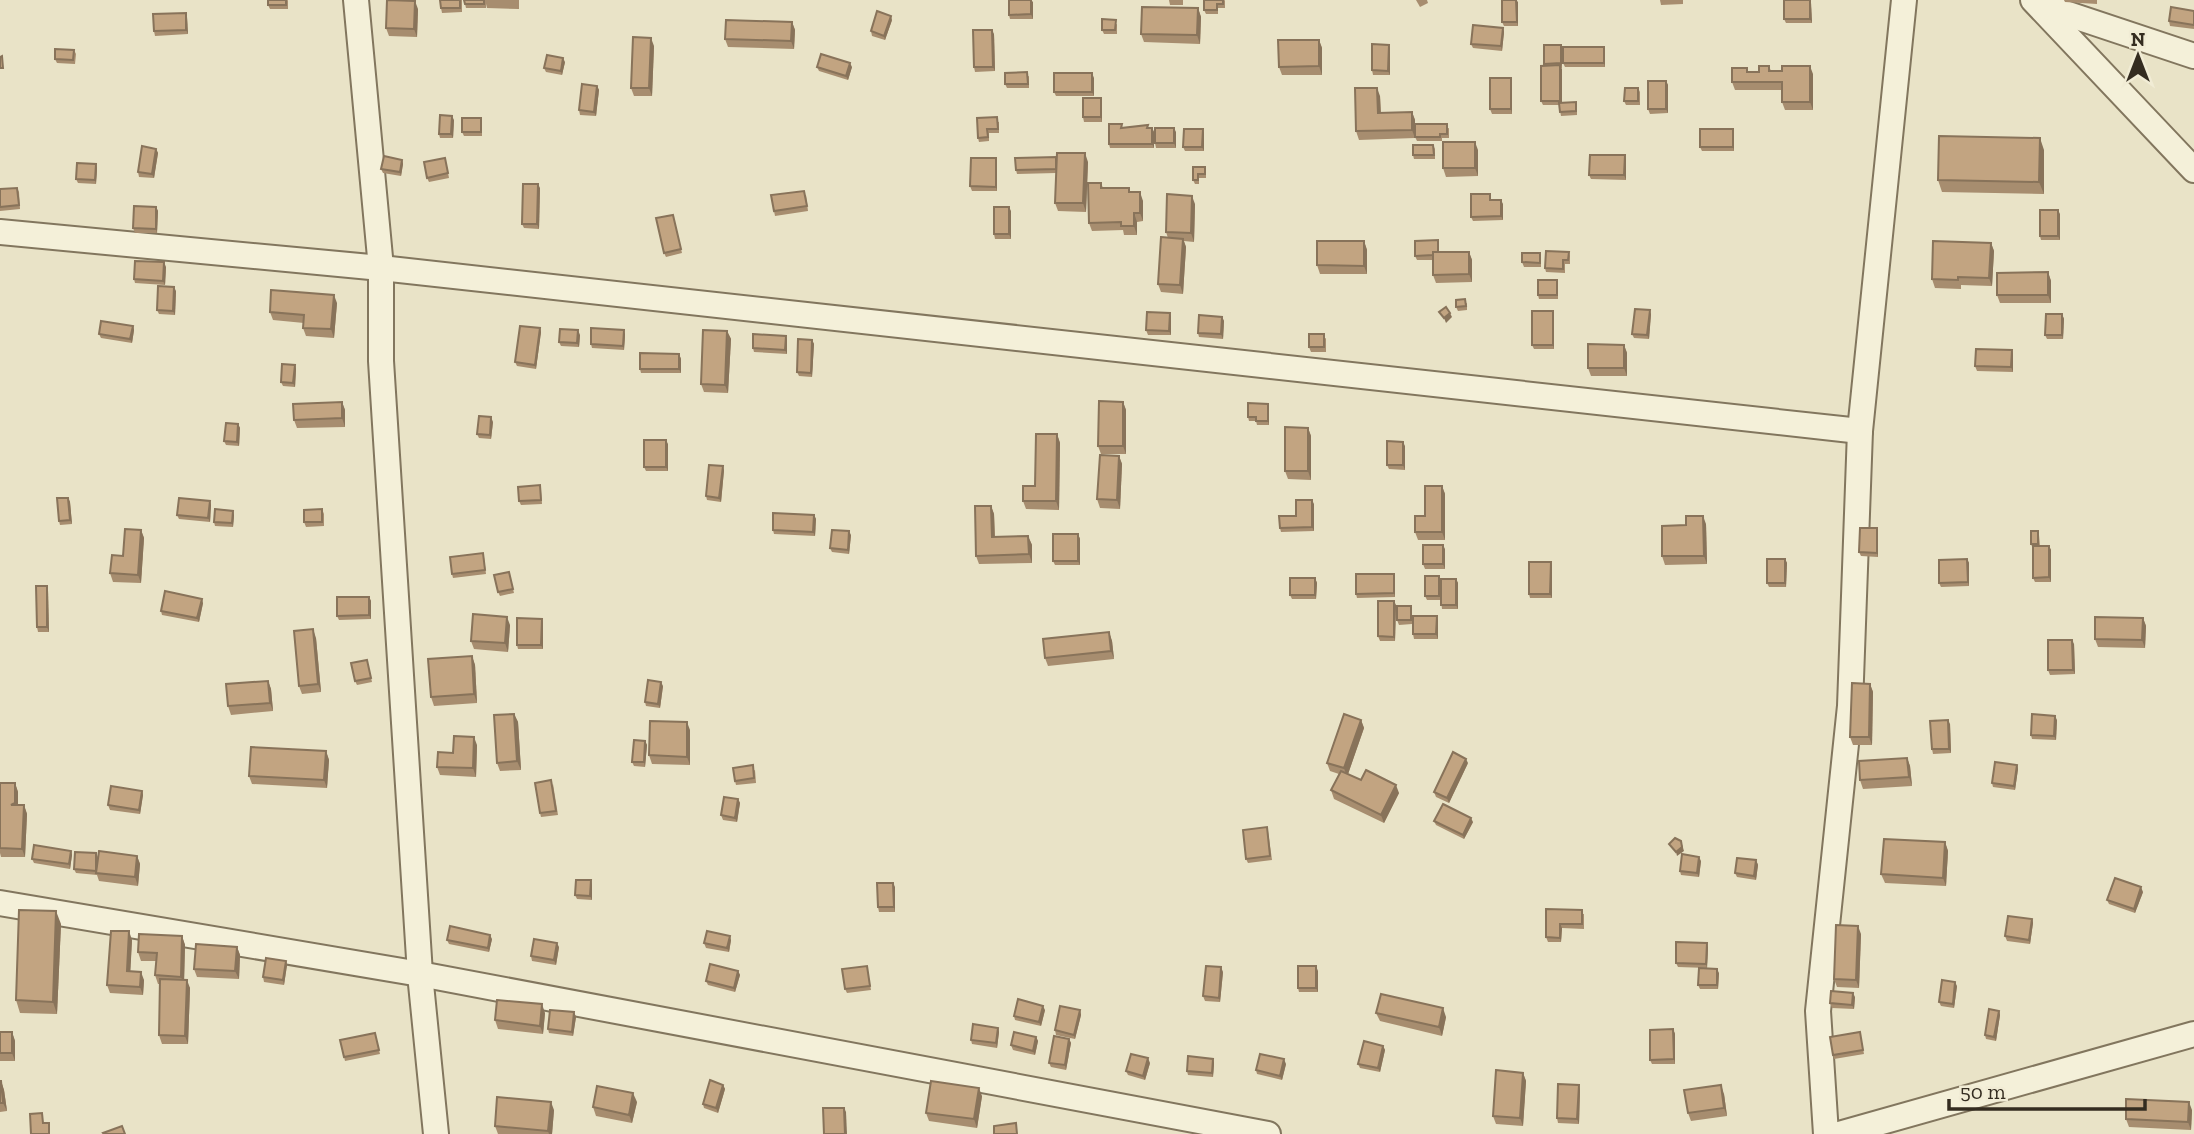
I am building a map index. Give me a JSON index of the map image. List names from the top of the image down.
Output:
{
  "scale_bar": "50 m",
  "north": "top"
}
